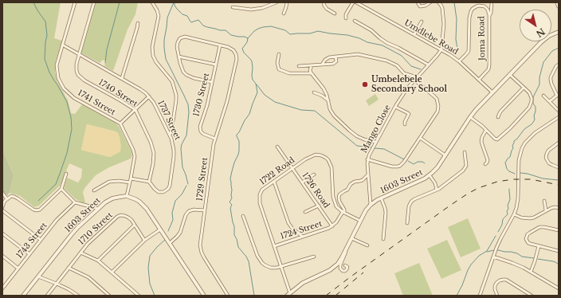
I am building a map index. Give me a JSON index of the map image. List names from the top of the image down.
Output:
{
  "streets": {
    "street": [
      "Umdlebe Road",
      "Joma Road",
      "1740 Street",
      "1730 Street",
      "1741 Street",
      "1737 Street",
      "Mango Close",
      "1722 Road",
      "1729 Street",
      "1603 Street",
      "1726 Road",
      "1710 Street",
      "1724 Street",
      "1743 Street"
    ]
  },
  "crossings": [
    ["Umdlebe Road", "Joma Road"],
    ["Umdlebe Road", "Mango Close"],
    ["Umdlebe Road", "1603 Street"],
    ["1740 Street", "1737 Street"],
    ["1730 Street", "1729 Street"],
    ["1741 Street", "1737 Street"],
    ["1741 Street", "1603 Street"],
    ["Mango Close", "1603 Street"],
    ["1722 Road", "1603 Street"],
    ["1722 Road", "1726 Road"],
    ["1722 Road", "1724 Street"],
    ["1726 Road", "1724 Street"]
  ],
  "places": ["Umbelebele Secondary School"],
  "north": "bottom right"
}
